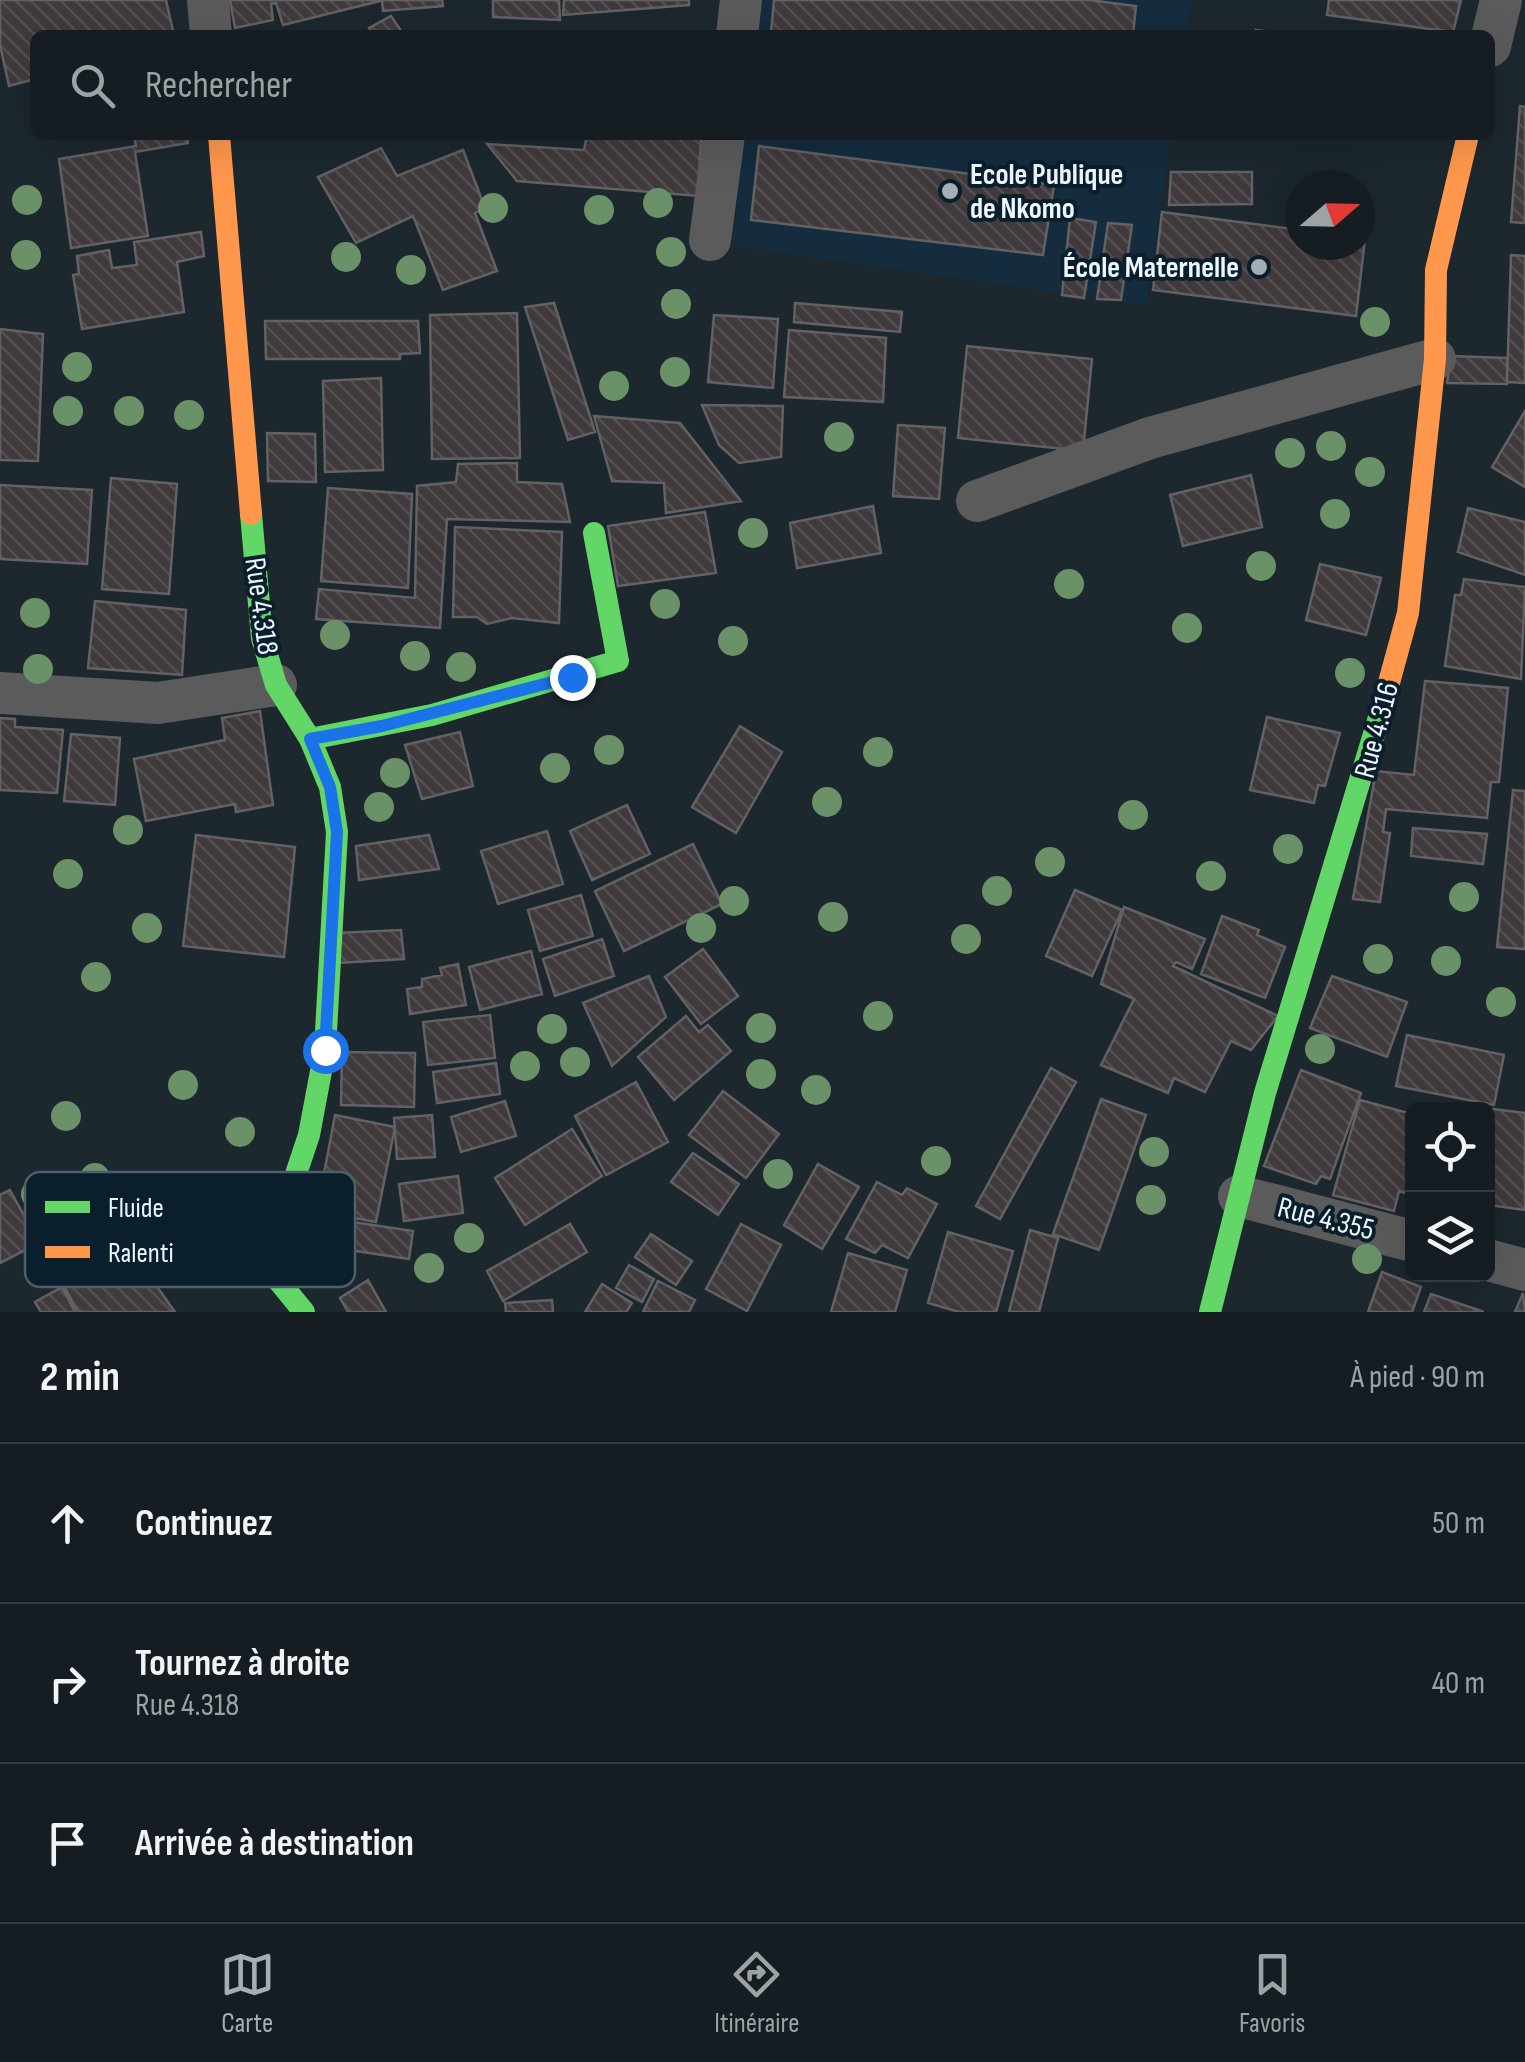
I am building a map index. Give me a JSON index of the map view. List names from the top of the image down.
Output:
{
  "streets": {
    "street": ["Rue 4.318", "Rue 4.316", "Rue 4.355"]
  },
  "crossings": [
    ["Rue 4.316", "Rue 4.355"]
  ],
  "places": ["Ecole Publique de Nkomo", "École Maternelle"],
  "legend": ["Fluide", "Ralenti"],
  "north": "right",
  "page": {
    "search": "Rechercher",
    "heading": ["2 min", "À pied · 90 m"],
    "list": [
      ["Continuez", "50 m"],
      ["Tournez à droite", "Rue 4.318", "40 m"],
      "Arrivée à destination"
    ],
    "nav": ["Carte", "Itinéraire", "Favoris"]
  }
}
